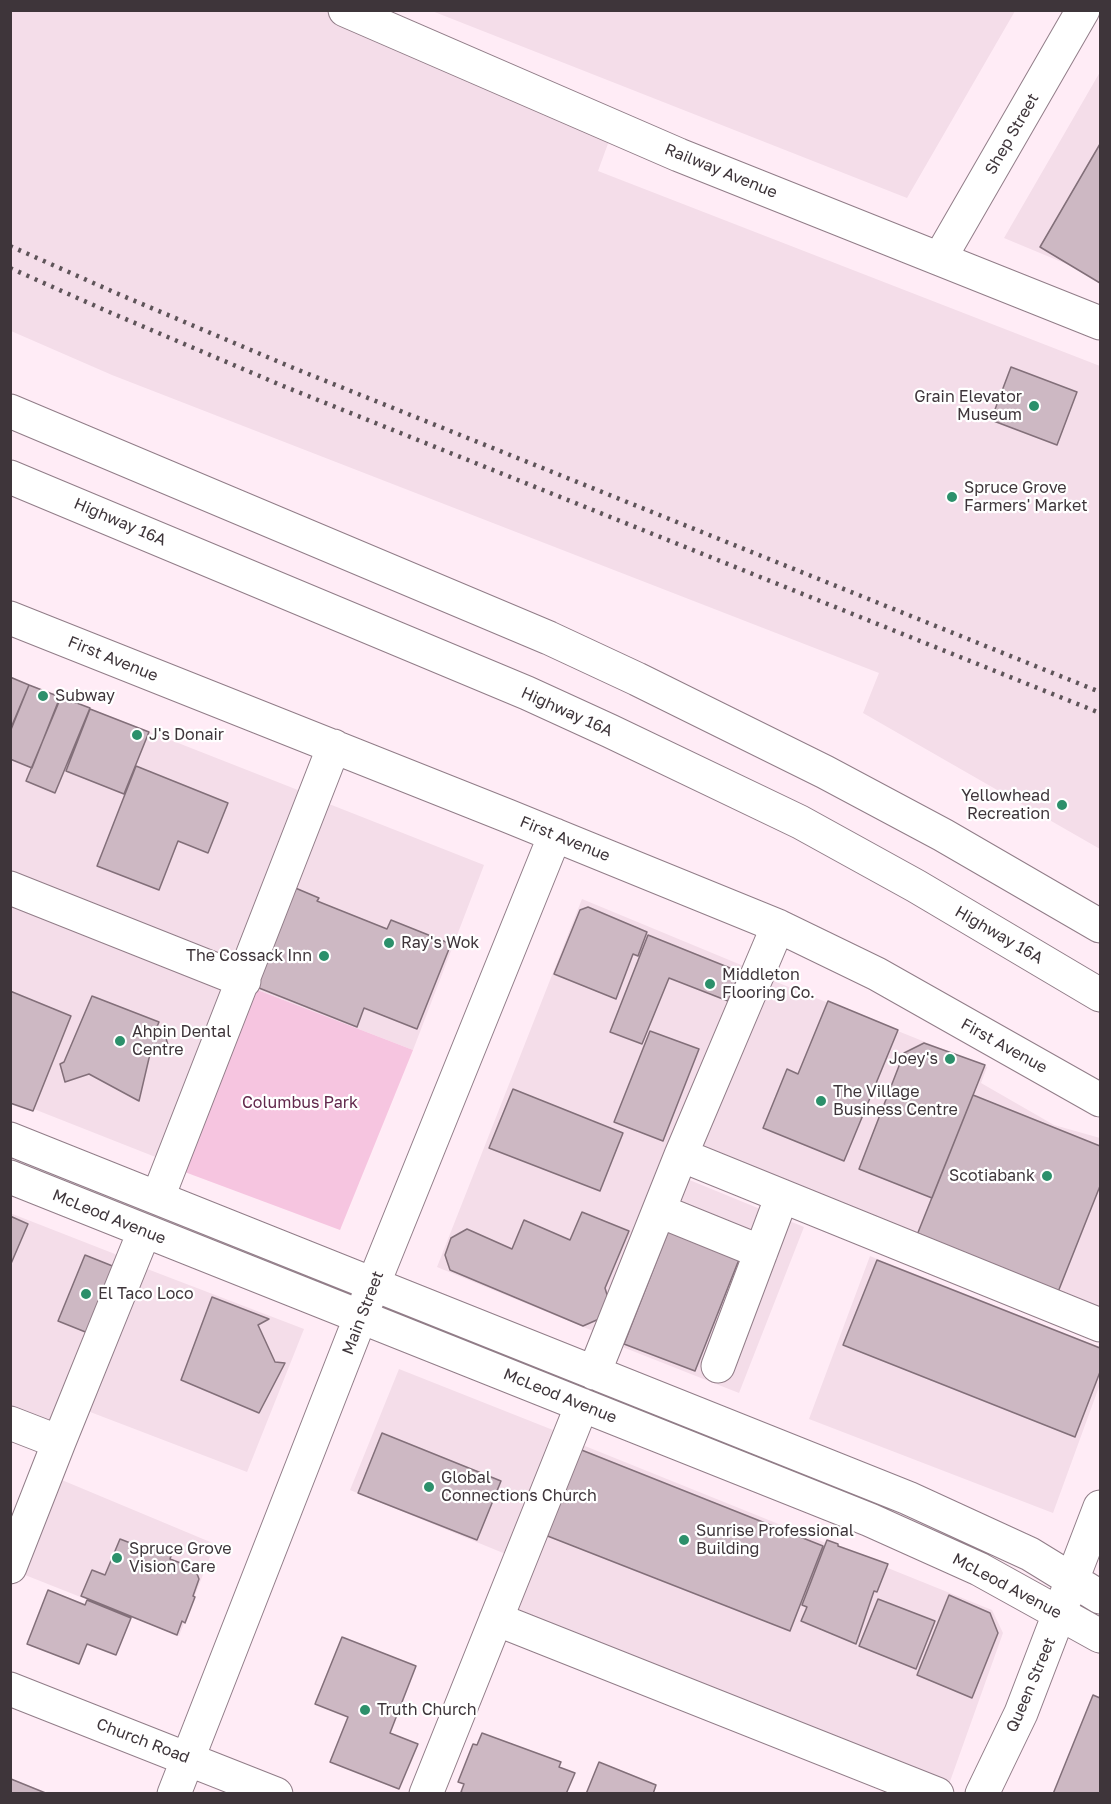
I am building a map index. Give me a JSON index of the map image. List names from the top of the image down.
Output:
{
  "streets": {
    "street": [
      "Shep Street",
      "Railway Avenue",
      "Highway 16A",
      "First Avenue",
      "McLeod Avenue",
      "Main Street",
      "Queen Street",
      "Church Road"
    ]
  },
  "crossings": [
    ["Shep Street", "Railway Avenue"],
    ["First Avenue", "Main Street"],
    ["McLeod Avenue", "Main Street"],
    ["McLeod Avenue", "Queen Street"],
    ["Main Street", "Church Road"]
  ],
  "parks": ["Columbus Park"],
  "places": [
    "Grain Elevator Museum",
    "Spruce Grove Farmers' Market",
    "Subway",
    "J's Donair",
    "Yellowhead Recreation",
    "Ray's Wok",
    "The Cossack Inn",
    "Middleton Flooring Co.",
    "Ahpin Dental Centre",
    "Joey's",
    "The Village Business Centre",
    "Scotiabank",
    "El Taco Loco",
    "Global Connections Church",
    "Sunrise Professional Building",
    "Spruce Grove Vision Care",
    "Truth Church"
  ]
}
